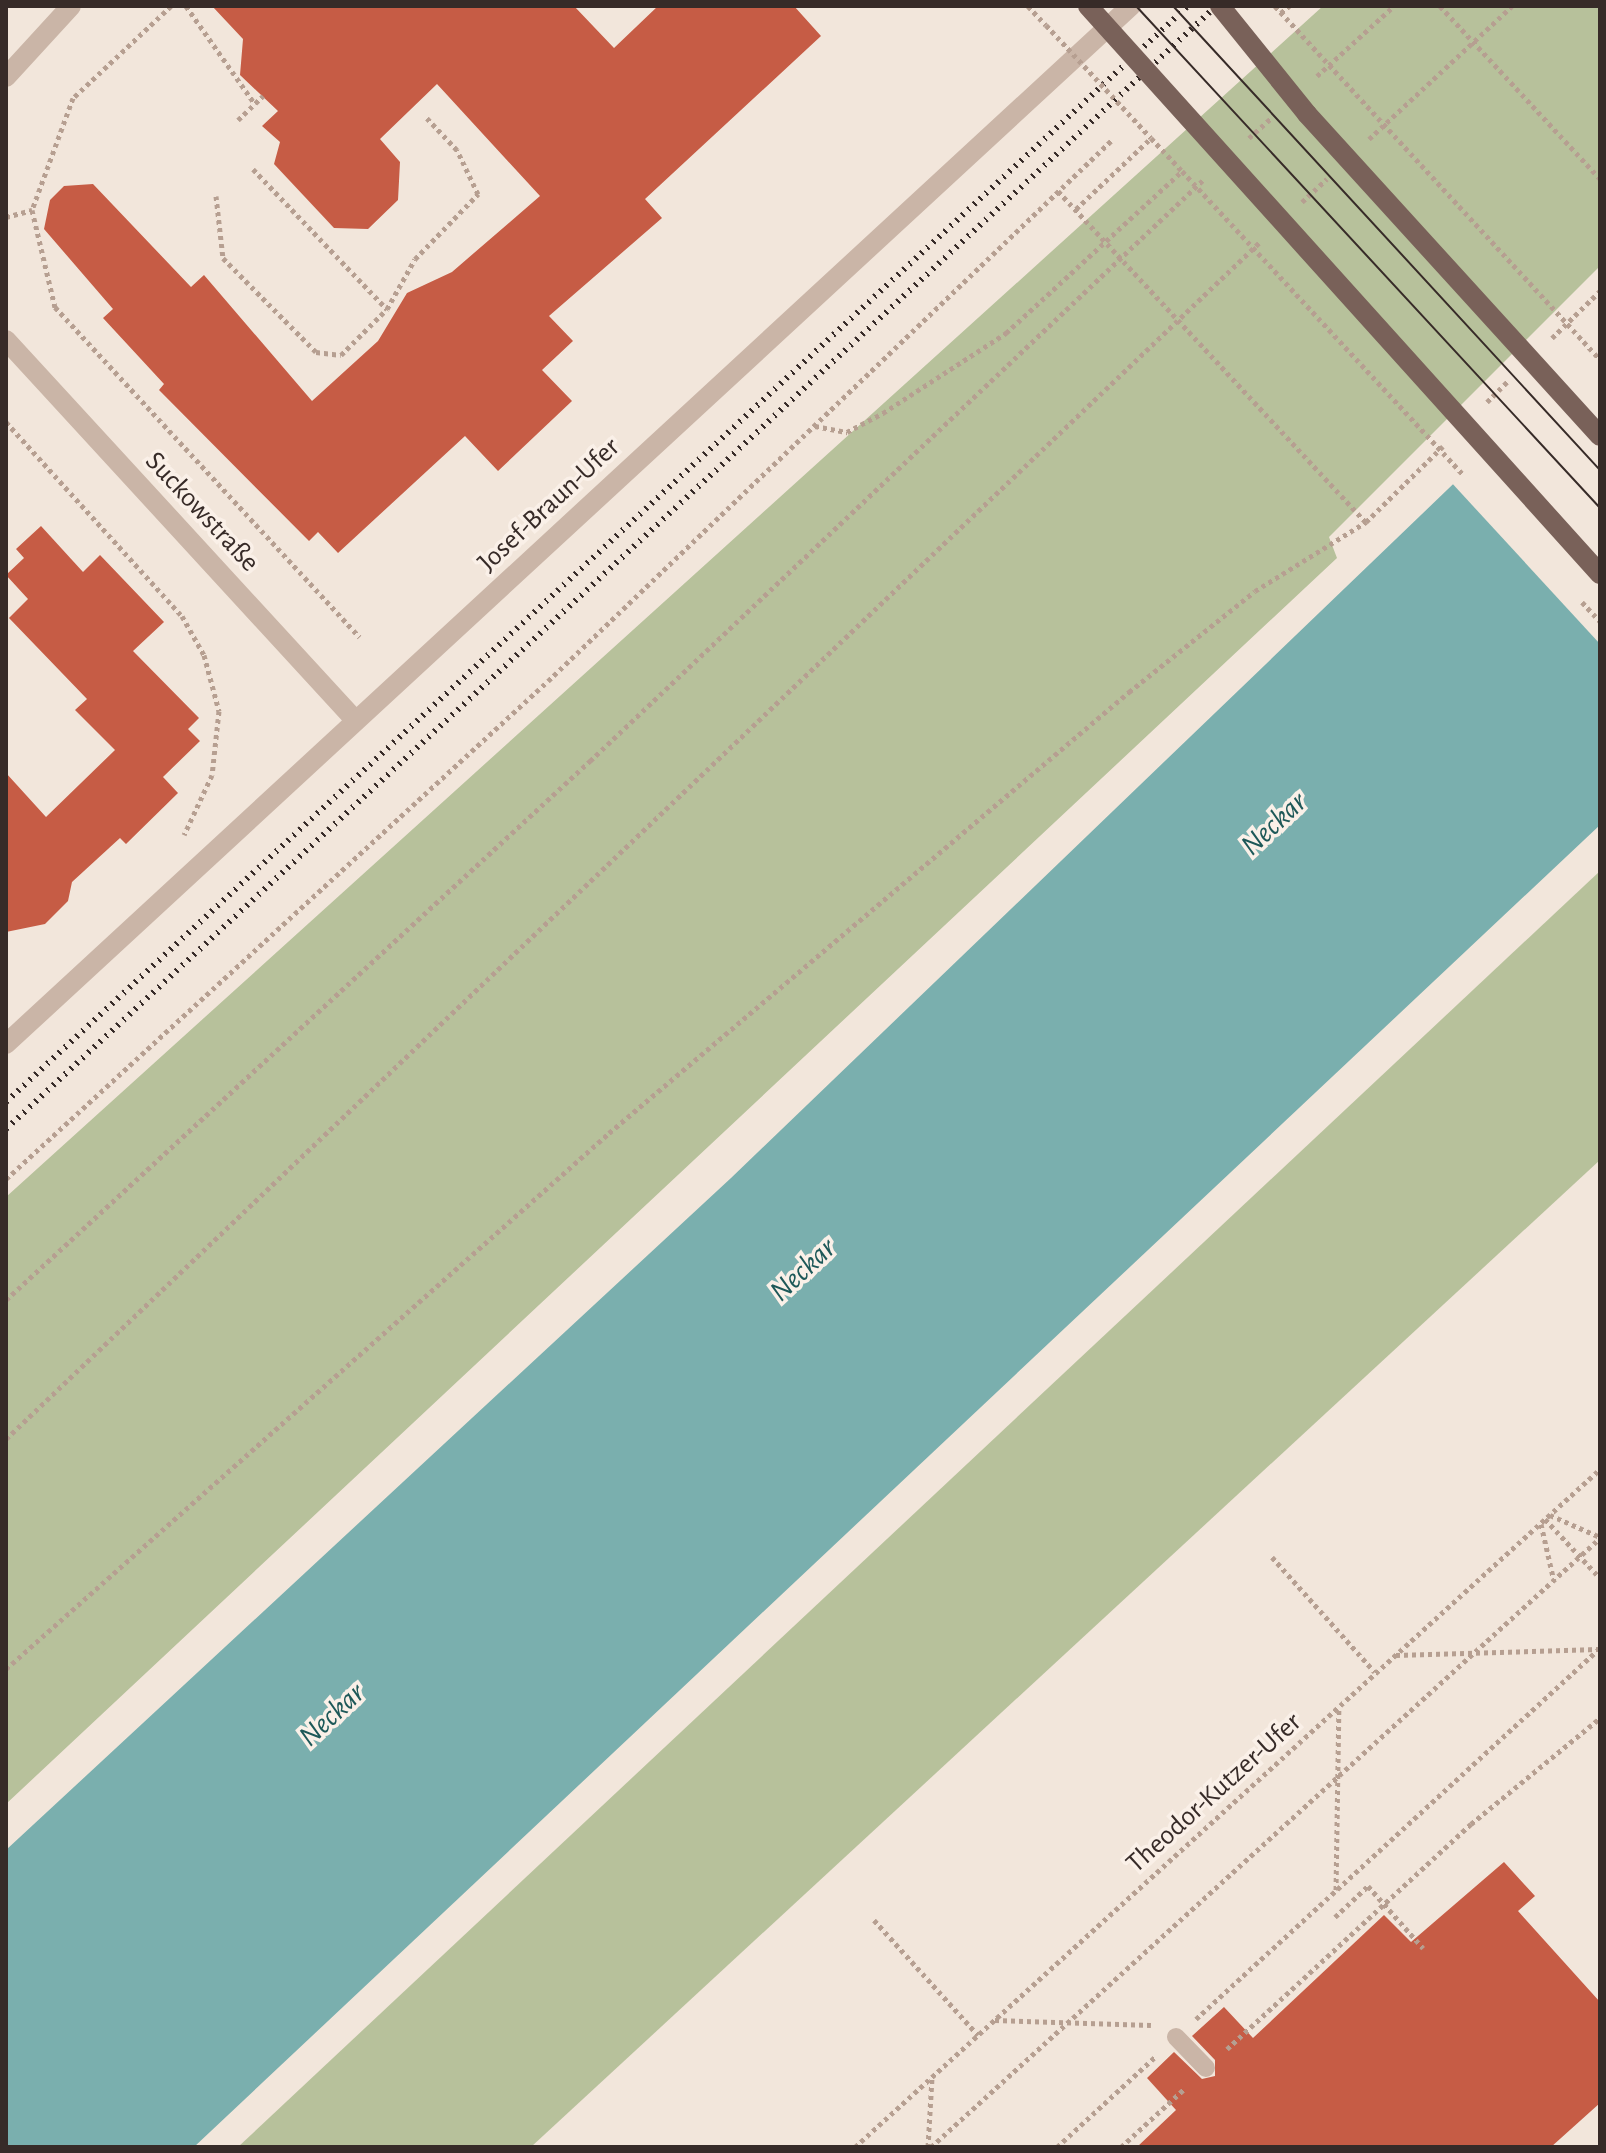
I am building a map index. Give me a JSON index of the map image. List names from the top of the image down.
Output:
{
  "streets": {
    "street": ["Josef-Braun-Ufer", "Suckowstraße"],
    "path": ["Theodor-Kutzer-Ufer"]
  },
  "crossings": [
    ["Josef-Braun-Ufer", "Suckowstraße"]
  ],
  "water": ["Neckar"]
}
